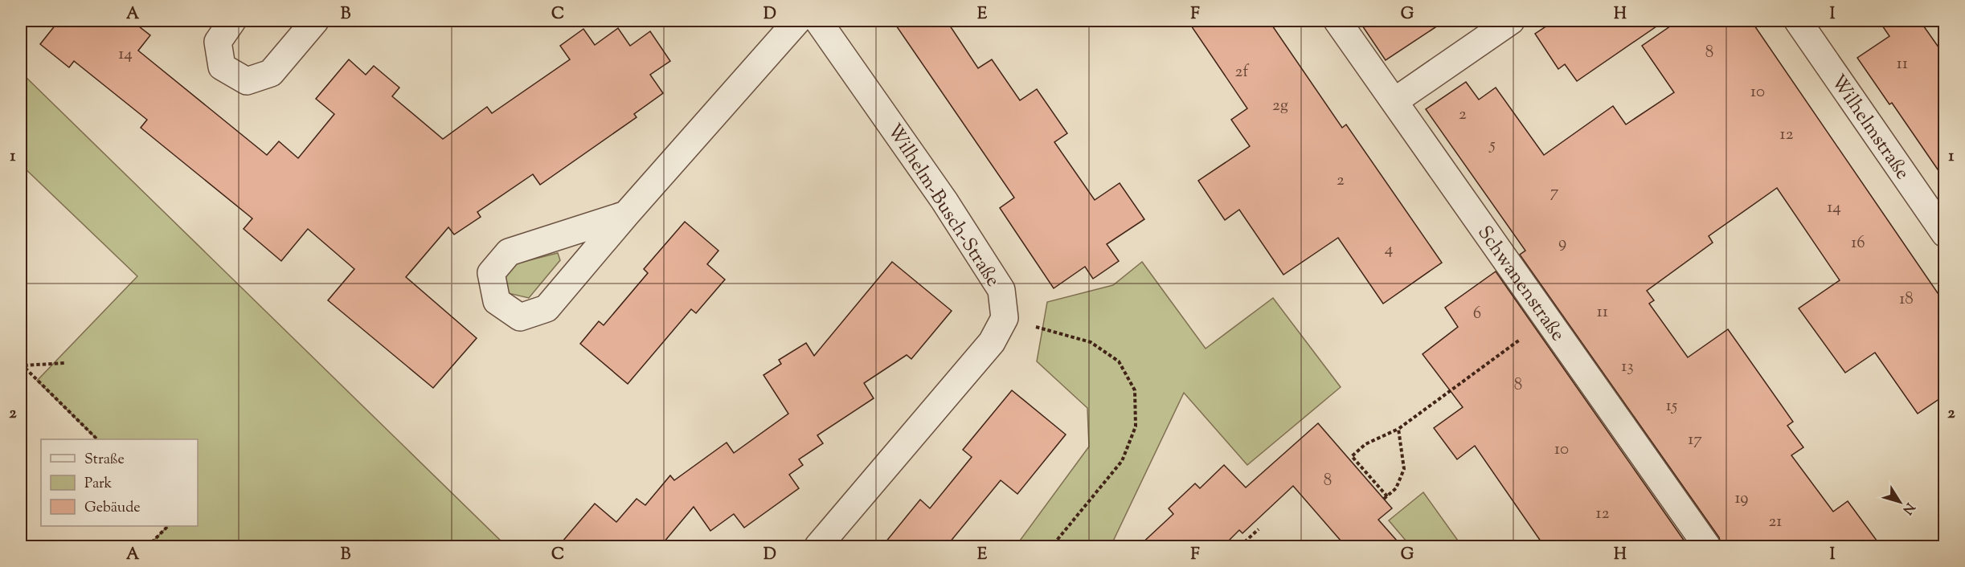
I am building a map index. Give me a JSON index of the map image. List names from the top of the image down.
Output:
{
  "streets": {
    "street": ["Wilhelmstraße", "Wilhelm-Busch-Straße", "Schwanenstraße"]
  },
  "house_numbers": [
    "8",
    "14",
    "11",
    "2f",
    "10",
    "2g",
    "2",
    "12",
    "5",
    "2",
    "7",
    "14",
    "9",
    "16",
    "4",
    "18",
    "11",
    "6",
    "13",
    "8",
    "15",
    "17",
    "10",
    "8",
    "19",
    "12",
    "21"
  ],
  "legend": ["Straße", "Park", "Gebäude"],
  "north": "bottom right",
  "grid": {
    "columns": [
      "A",
      "B",
      "C",
      "D",
      "E",
      "F",
      "G",
      "H",
      "I"
    ],
    "rows": ["1", "2"]
  }
}
